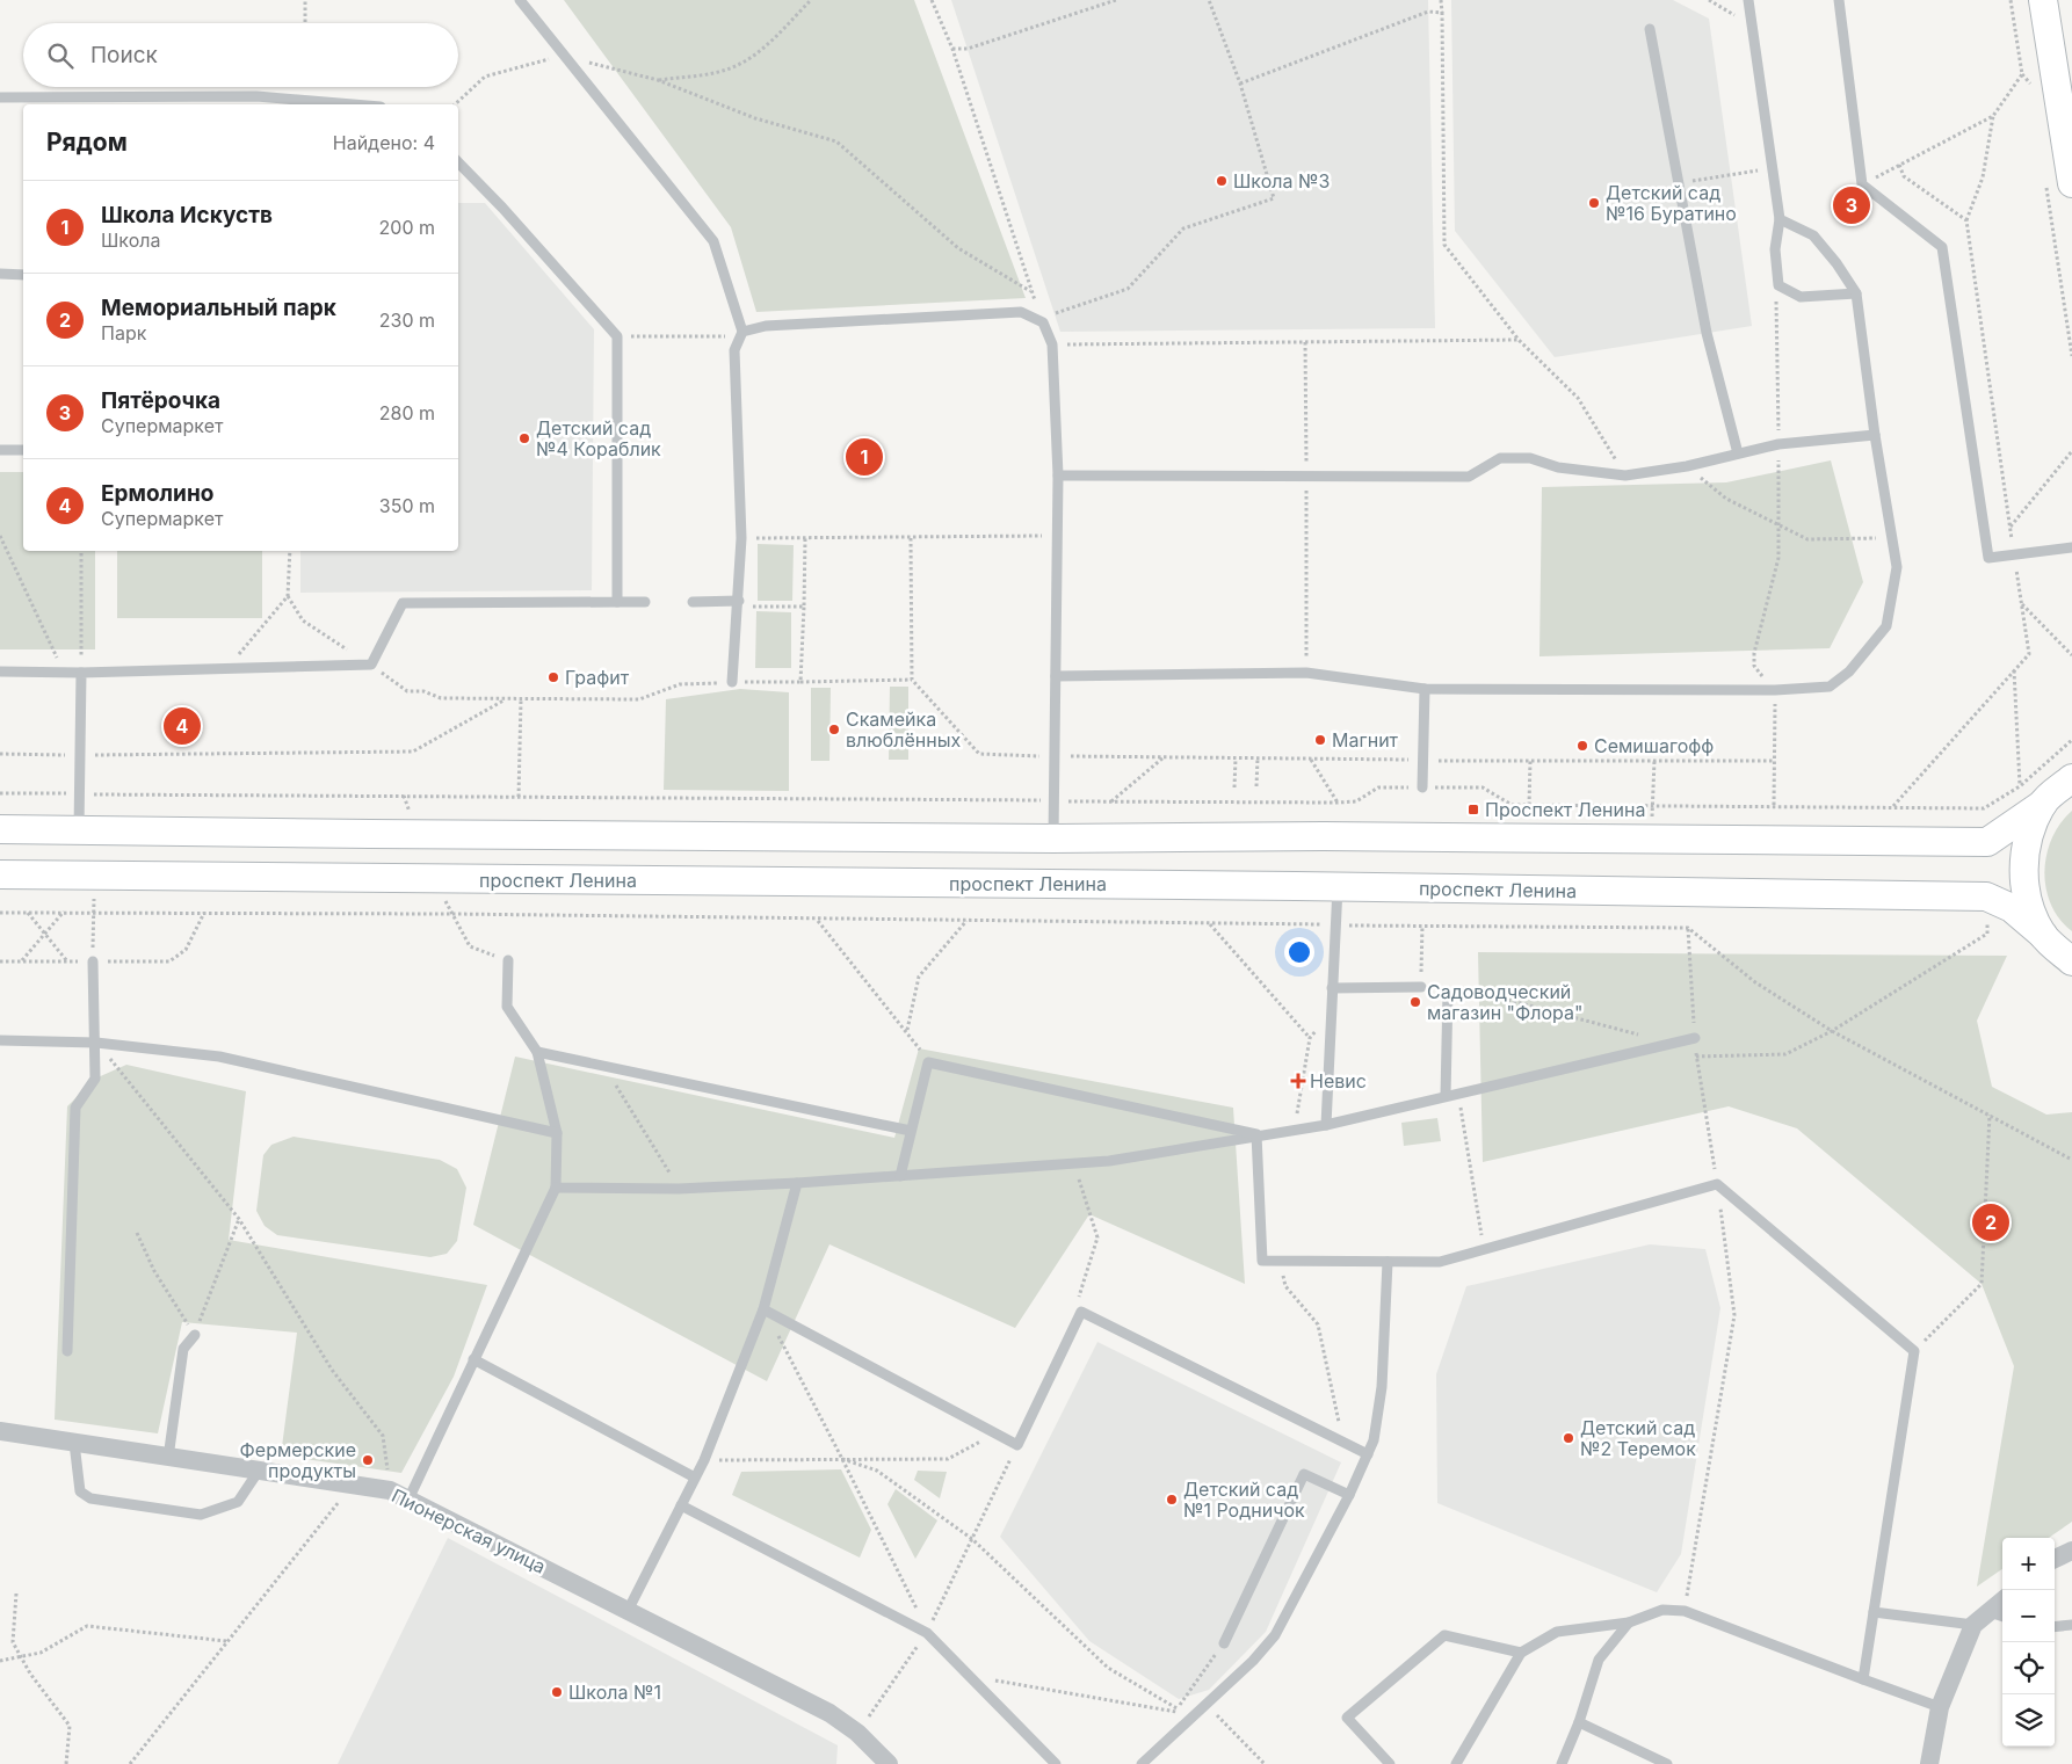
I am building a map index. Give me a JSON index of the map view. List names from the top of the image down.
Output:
{
  "streets": {
    "main road": ["проспект Ленина"],
    "street": ["Пионерская улица"]
  },
  "places": {
    "other": [
      "Школа №3",
      "Детский сад №16 Буратино",
      "Детский сад №4 Кораблик",
      "Графит",
      "Скамейка влюблённых",
      "Магнит",
      "Семишагофф",
      "Садоводческий магазин \"Флора\"",
      "Детский сад №2 Теремок",
      "Фермерские продукты",
      "Детский сад №1 Родничок",
      "Школа №1"
    ],
    "transit": ["Проспект Ленина"],
    "health": ["Невис"]
  },
  "page": {
    "search": "Поиск",
    "heading": ["Рядом", "Найдено: 4"],
    "list": [
      {
        "mark": "1",
        "name": "Школа Искуств",
        "note": "Школа",
        "value": "200 m"
      },
      {
        "mark": "2",
        "name": "Мемориальный парк",
        "note": "Парк",
        "value": "230 m"
      },
      {
        "mark": "3",
        "name": "Пятёрочка",
        "note": "Супермаркет",
        "value": "280 m"
      },
      {
        "mark": "4",
        "name": "Ермолино",
        "note": "Супермаркет",
        "value": "350 m"
      }
    ],
    "pins": [
      "3",
      "1",
      "4",
      "2"
    ],
    "map_buttons": ["+", "−"]
  }
}
